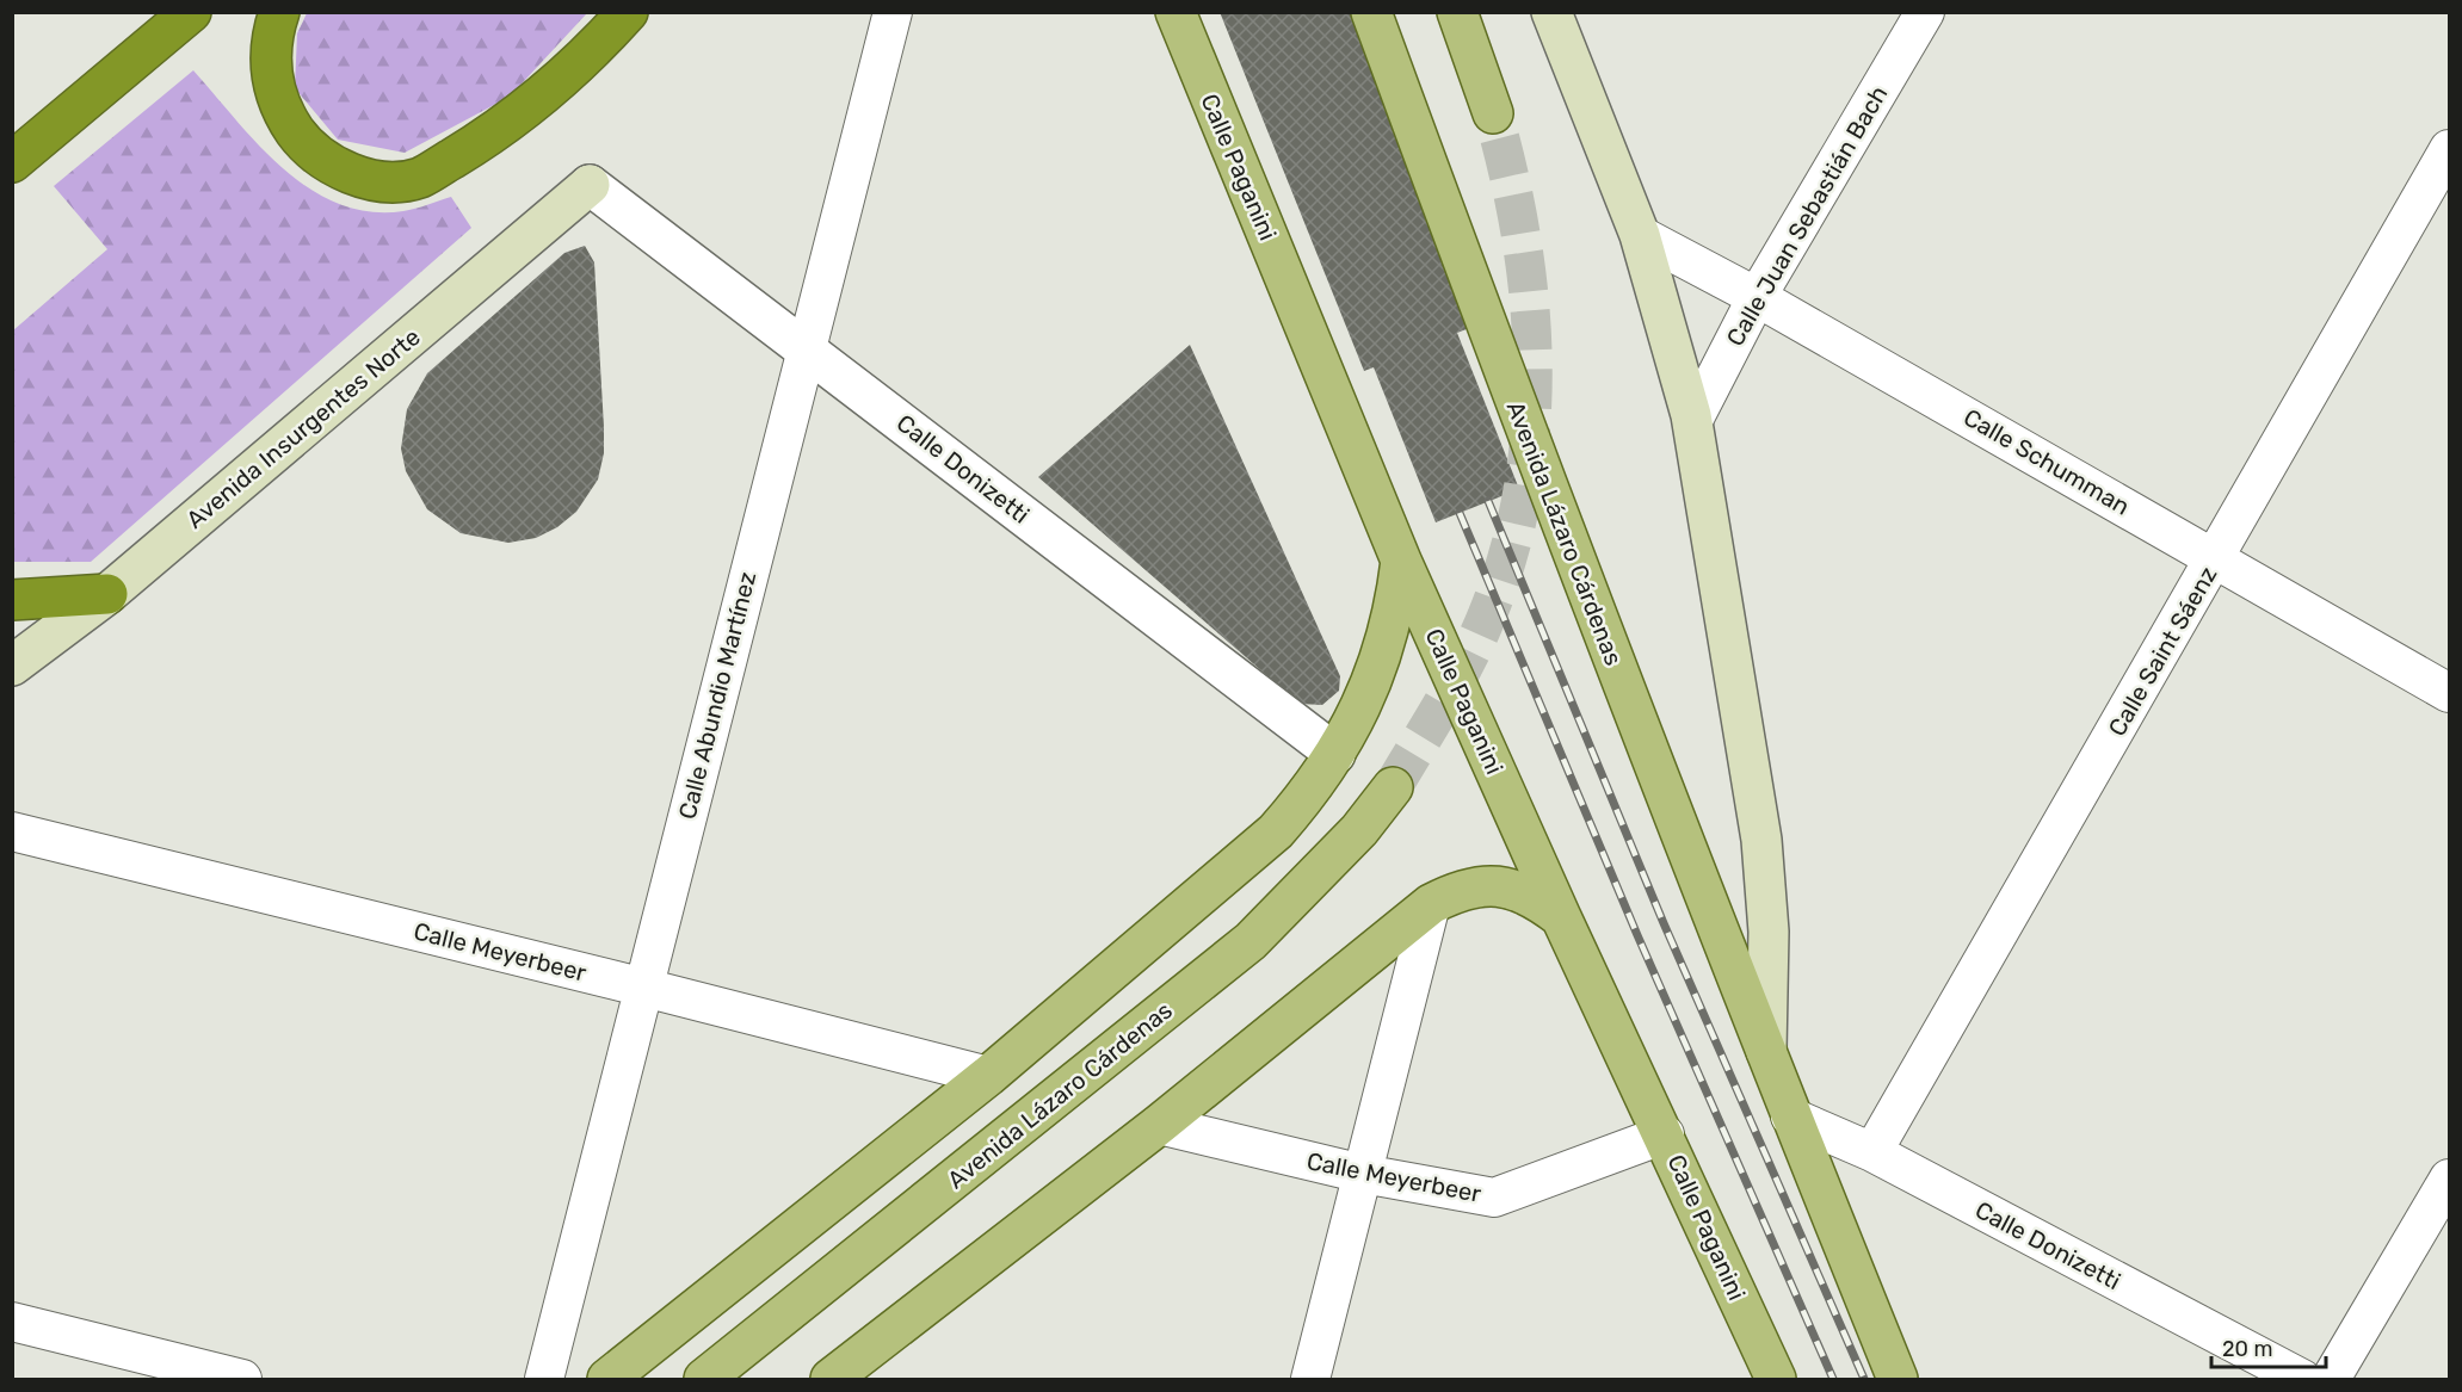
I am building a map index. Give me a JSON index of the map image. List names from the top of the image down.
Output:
{
  "streets": {
    "main road": ["Calle Paganini", "Avenida Insurgentes Norte", "Avenida Lázaro Cárdenas"],
    "street": [
      "Calle Juan Sebastián Bach",
      "Calle Schumman",
      "Calle Donizetti",
      "Calle Saint Sáenz",
      "Calle Abundio Martínez",
      "Calle Meyerbeer"
    ]
  },
  "crossings": [
    ["Calle Paganini", "Calle Meyerbeer"],
    ["Calle Juan Sebastián Bach", "Calle Schumman"],
    ["Avenida Insurgentes Norte", "Calle Donizetti"],
    ["Calle Schumman", "Calle Saint Sáenz"],
    ["Calle Donizetti", "Calle Saint Sáenz"],
    ["Calle Donizetti", "Calle Abundio Martínez"],
    ["Calle Abundio Martínez", "Calle Meyerbeer"]
  ],
  "scale_bar": "20 m"
}
